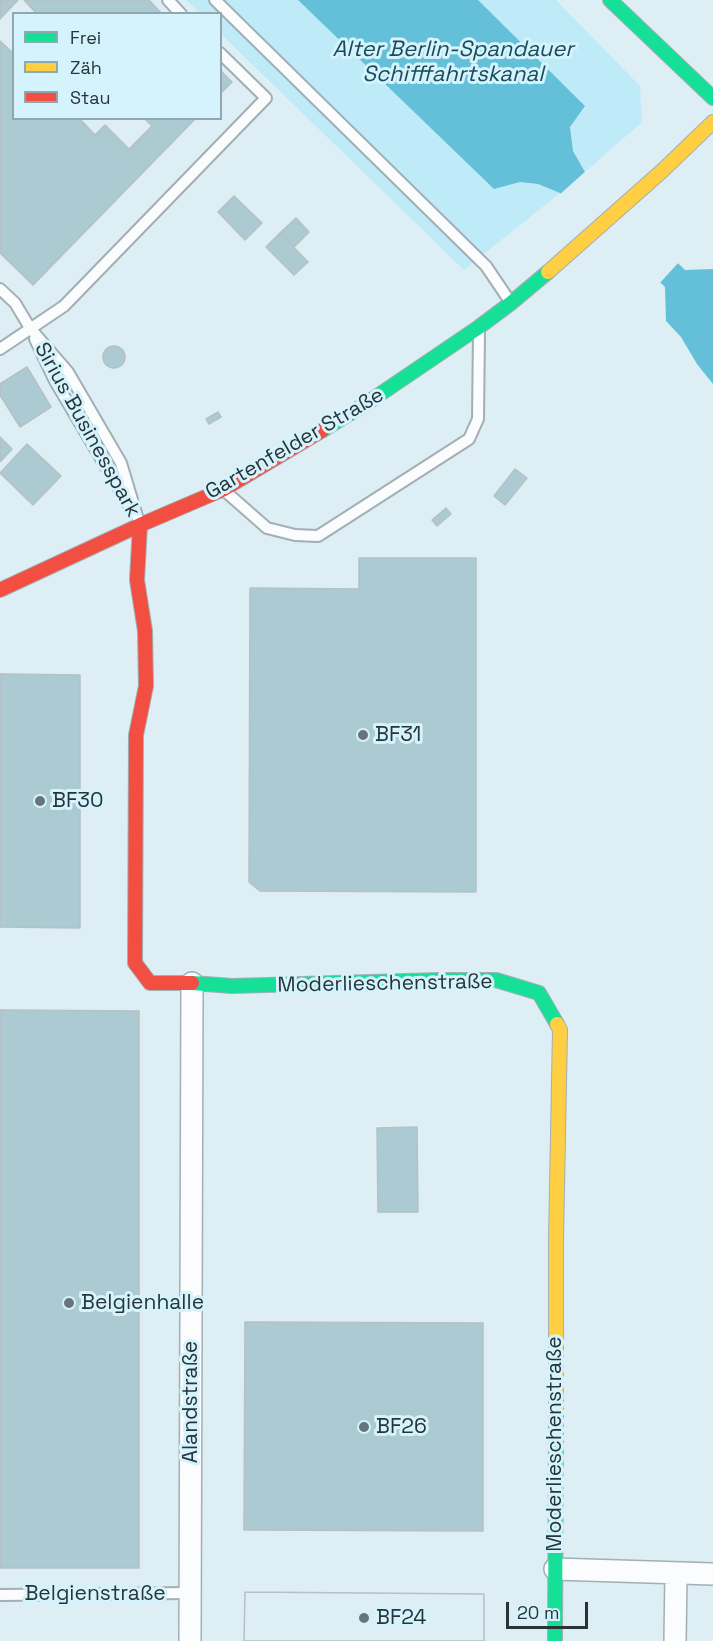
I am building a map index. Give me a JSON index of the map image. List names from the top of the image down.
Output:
{
  "streets": {
    "street": ["Gartenfelder Straße", "Moderlieschenstraße", "Alandstraße"],
    "lane": ["Sirius Businesspark", "Belgienstraße"]
  },
  "crossings": [
    ["Sirius Businesspark", "Gartenfelder Straße"],
    ["Sirius Businesspark", "Moderlieschenstraße"],
    ["Gartenfelder Straße", "Moderlieschenstraße"],
    ["Moderlieschenstraße", "Alandstraße"],
    ["Alandstraße", "Belgienstraße"]
  ],
  "water": ["Alter Berlin-Spandauer Schifffahrtskanal"],
  "places": [
    "BF31",
    "BF30",
    "Belgienhalle",
    "BF26",
    "BF24"
  ],
  "legend": ["Frei", "Zäh", "Stau"],
  "scale_bar": "20 m"
}
